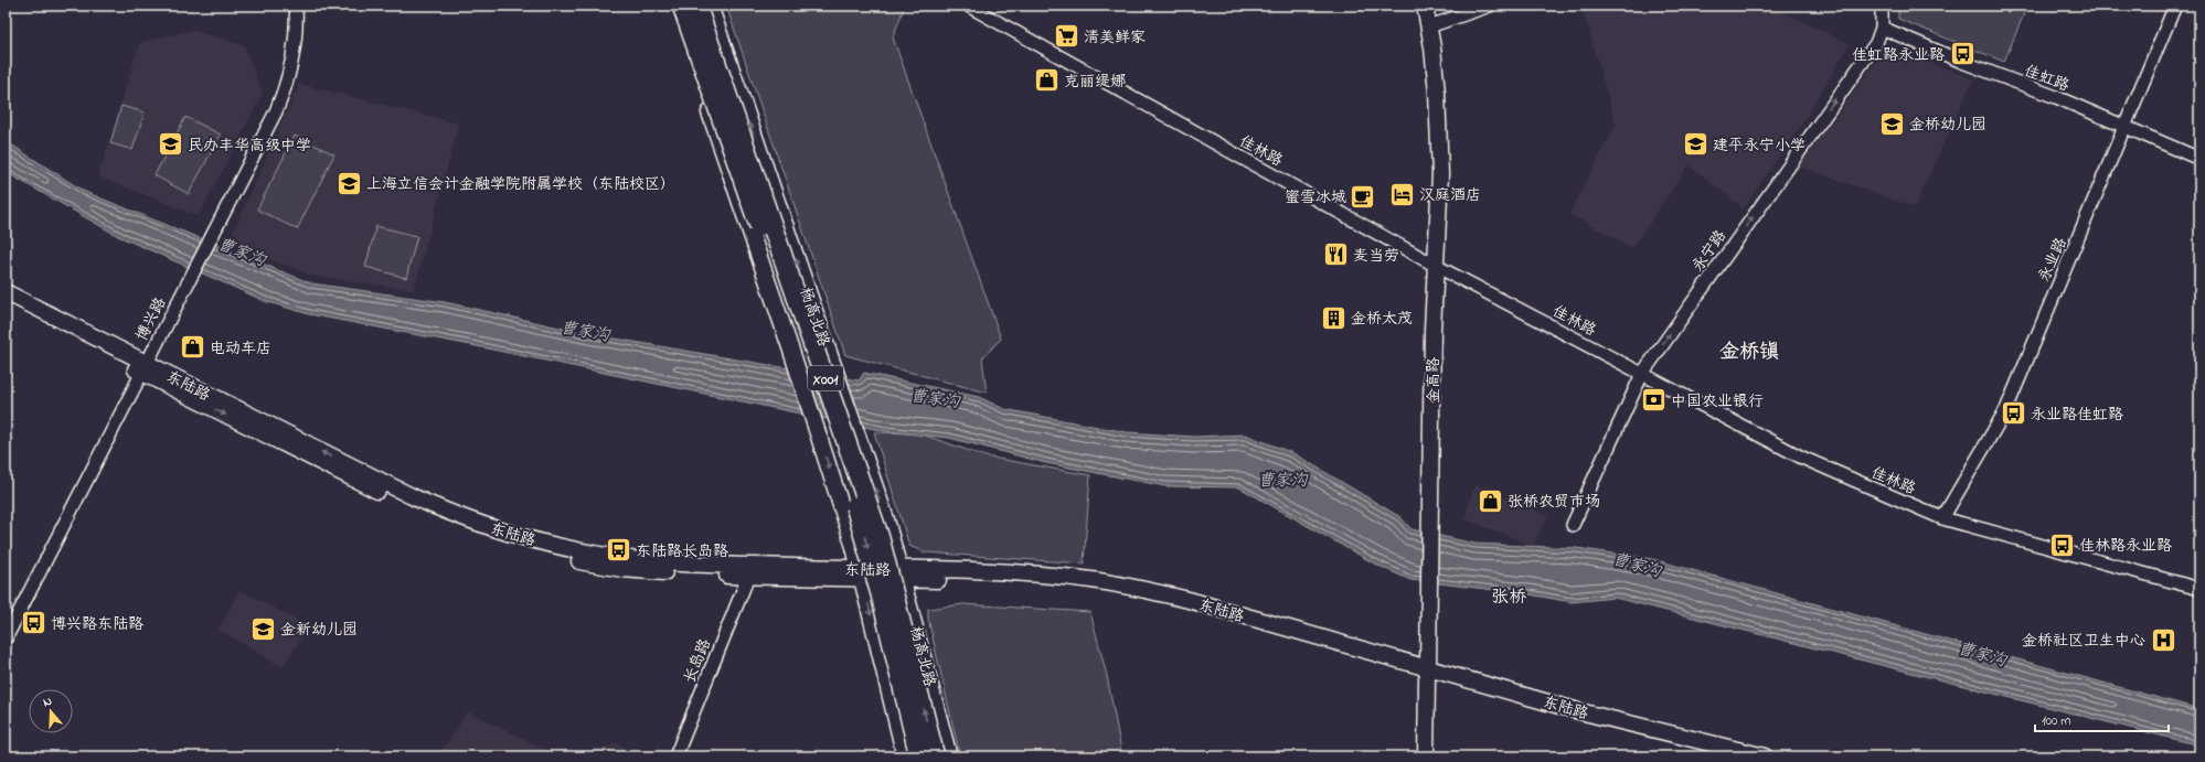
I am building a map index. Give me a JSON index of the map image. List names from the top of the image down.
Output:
{
  "streets": {
    "highway": ["杨高北路", "X001"],
    "main road": ["金高路", "东陆路"],
    "street": [
      "佳虹路",
      "佳林路",
      "永宁路",
      "永业路",
      "博兴路",
      "长岛路"
    ]
  },
  "crossings": [
    ["佳虹路", "永宁路"],
    ["佳虹路", "永业路"],
    ["佳林路", "永宁路"],
    ["佳林路", "永业路"],
    ["佳林路", "金高路"],
    ["杨高北路", "东陆路"],
    ["博兴路", "东陆路"],
    ["X001", "东陆路"],
    ["金高路", "东陆路"],
    ["东陆路", "长岛路"]
  ],
  "one_way": ["永宁路"],
  "districts": ["金桥镇", "张桥"],
  "water": ["曹家沟"],
  "places": {
    "supermarket": ["清美鲜家"],
    "bus stop": [
      "佳虹路永业路",
      "永业路佳虹路",
      "佳林路永业路",
      "东陆路长岛路",
      "博兴路东陆路"
    ],
    "shop": ["克丽缇娜", "电动车店", "张桥农贸市场"],
    "school or university": [
      "金桥幼儿园",
      "民办丰华高级中学",
      "建平永宁小学",
      "上海立信会计金融学院附属学校（东陆校区）",
      "金新幼儿园"
    ],
    "hotel": ["汉庭酒店"],
    "cafe": ["蜜雪冰城"],
    "restaurant": ["麦当劳"],
    "building": ["金桥太茂"],
    "bank": ["中国农业银行"],
    "hospital": ["金桥社区卫生中心"]
  },
  "scale_bar": "100 m",
  "north": "top"
}
